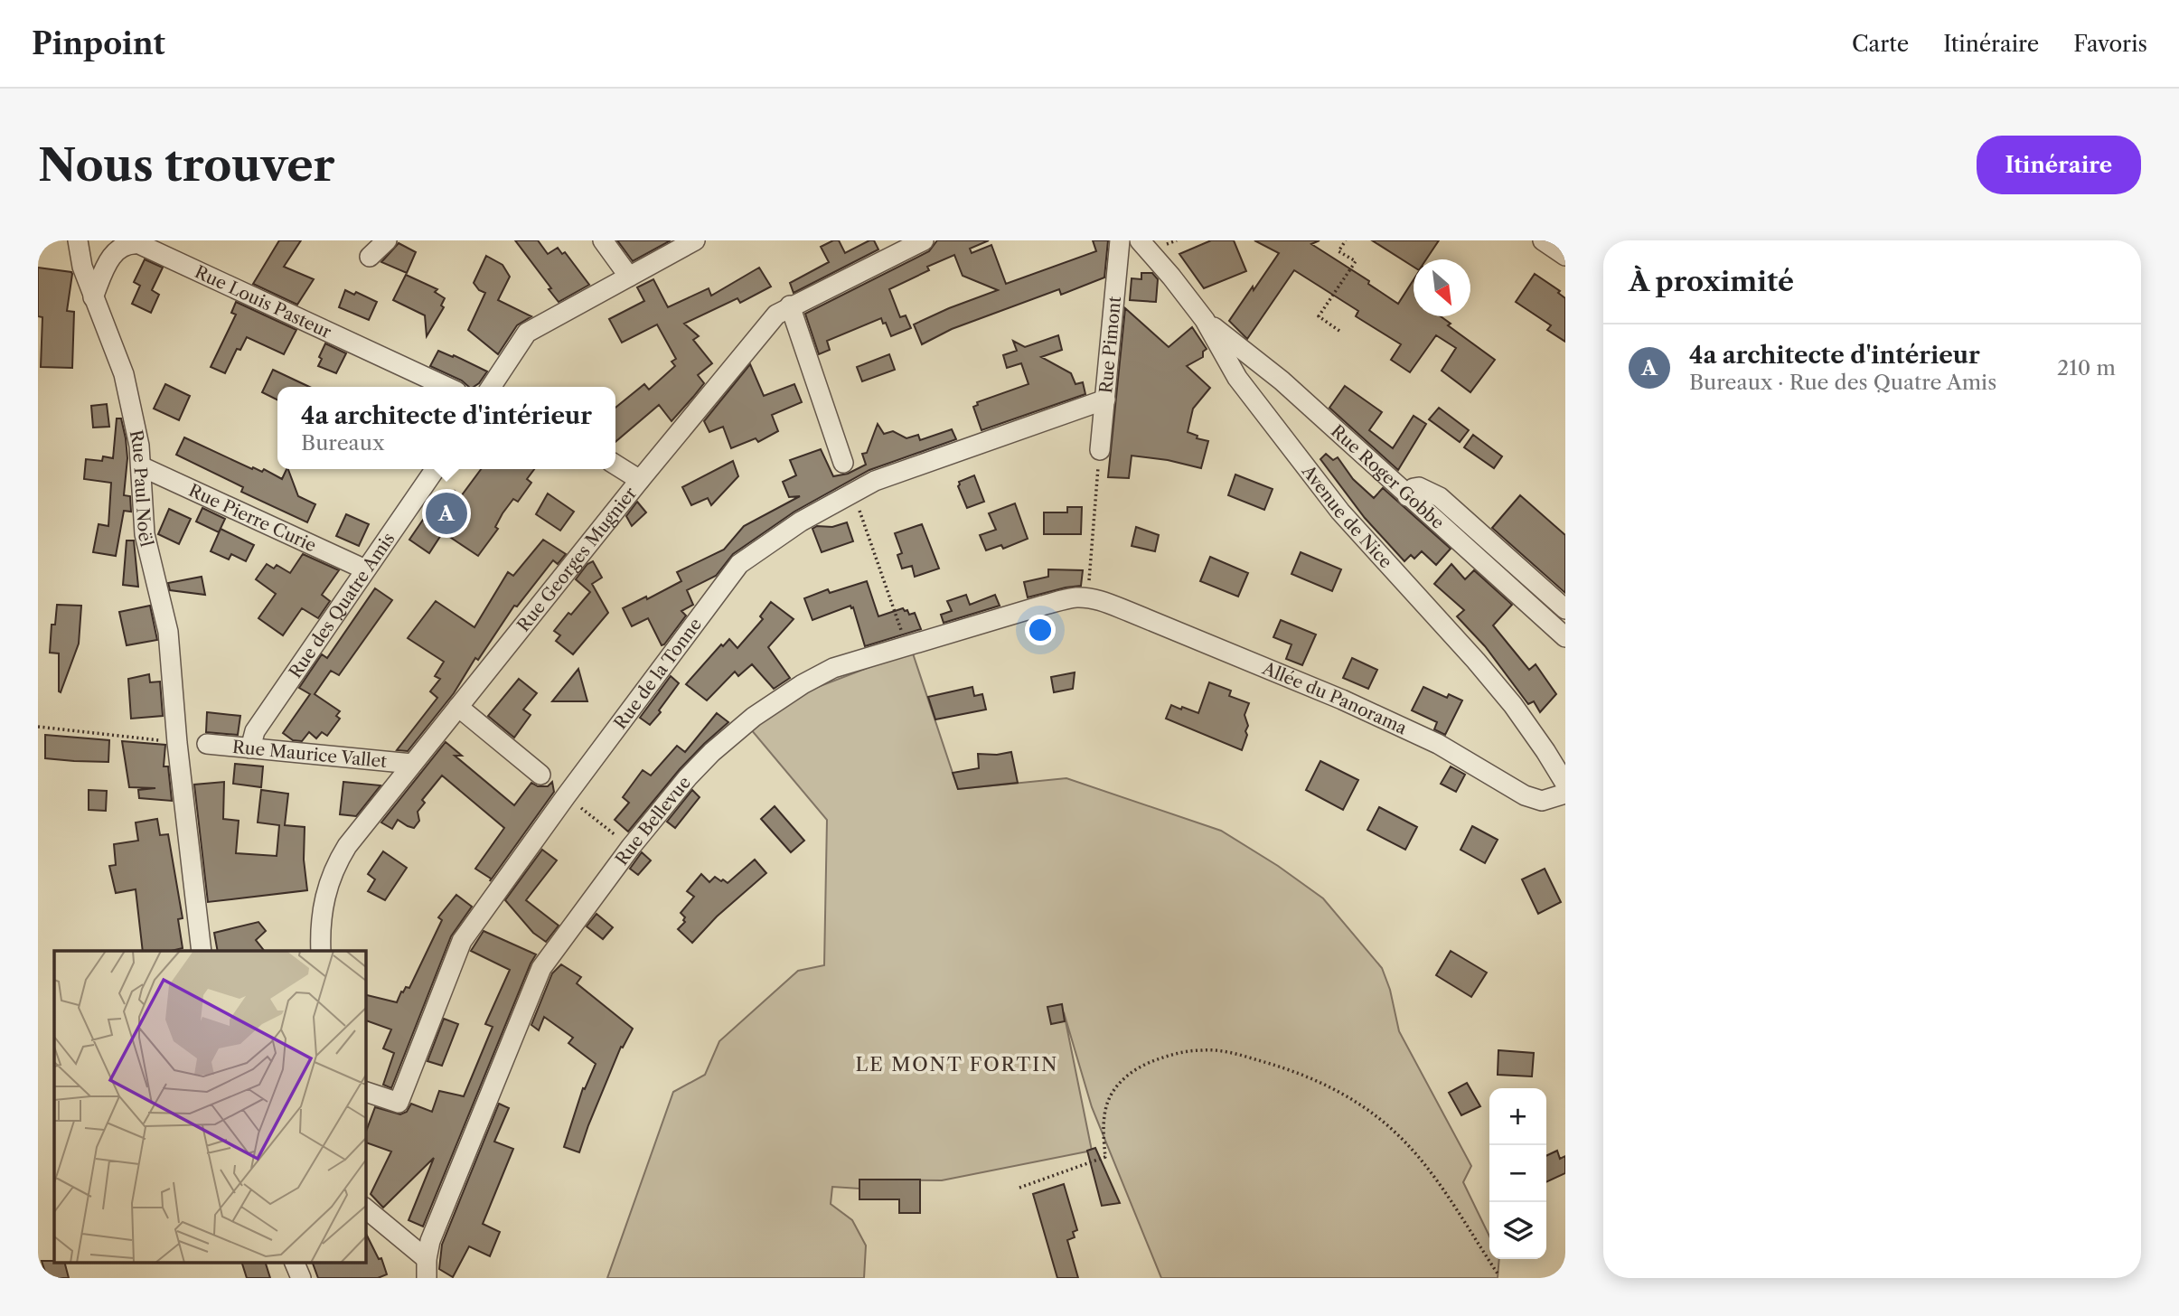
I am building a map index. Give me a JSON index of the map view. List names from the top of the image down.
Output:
{
  "streets": {
    "street": [
      "Rue Louis Pasteur",
      "Rue Pimont",
      "Rue Roger Gobbe",
      "Rue Paul Noël",
      "Avenue de Nice",
      "Rue Pierre Curie",
      "Rue Georges Mugnier",
      "Rue des Quatre Amis",
      "Rue de la Tonne",
      "Allée du Panorama",
      "Rue Maurice Vallet",
      "Rue Bellevue"
    ]
  },
  "crossings": [
    ["Rue Louis Pasteur", "Rue Paul Noël"],
    ["Rue Pimont", "Rue de la Tonne"],
    ["Rue Roger Gobbe", "Avenue de Nice"],
    ["Rue Paul Noël", "Rue Pierre Curie"],
    ["Rue Pierre Curie", "Rue des Quatre Amis"],
    ["Rue Georges Mugnier", "Rue Maurice Vallet"],
    ["Rue des Quatre Amis", "Rue Maurice Vallet"],
    ["Allée du Panorama", "Rue Bellevue"]
  ],
  "districts": ["LE MONT FORTIN"],
  "north": "bottom right",
  "page": {
    "header": "Pinpoint",
    "nav": ["Carte", "Itinéraire", "Favoris"],
    "buttons": "Itinéraire",
    "title": "Nous trouver",
    "heading": "À proximité",
    "list": [
      {
        "mark": "A",
        "name": "4a architecte d'intérieur",
        "note": "Bureaux · Rue des Quatre Amis",
        "value": "210 m"
      }
    ],
    "popup": ["4a architecte d'intérieur", "Bureaux"],
    "pins": "A",
    "map_buttons": ["+", "−"]
  }
}
